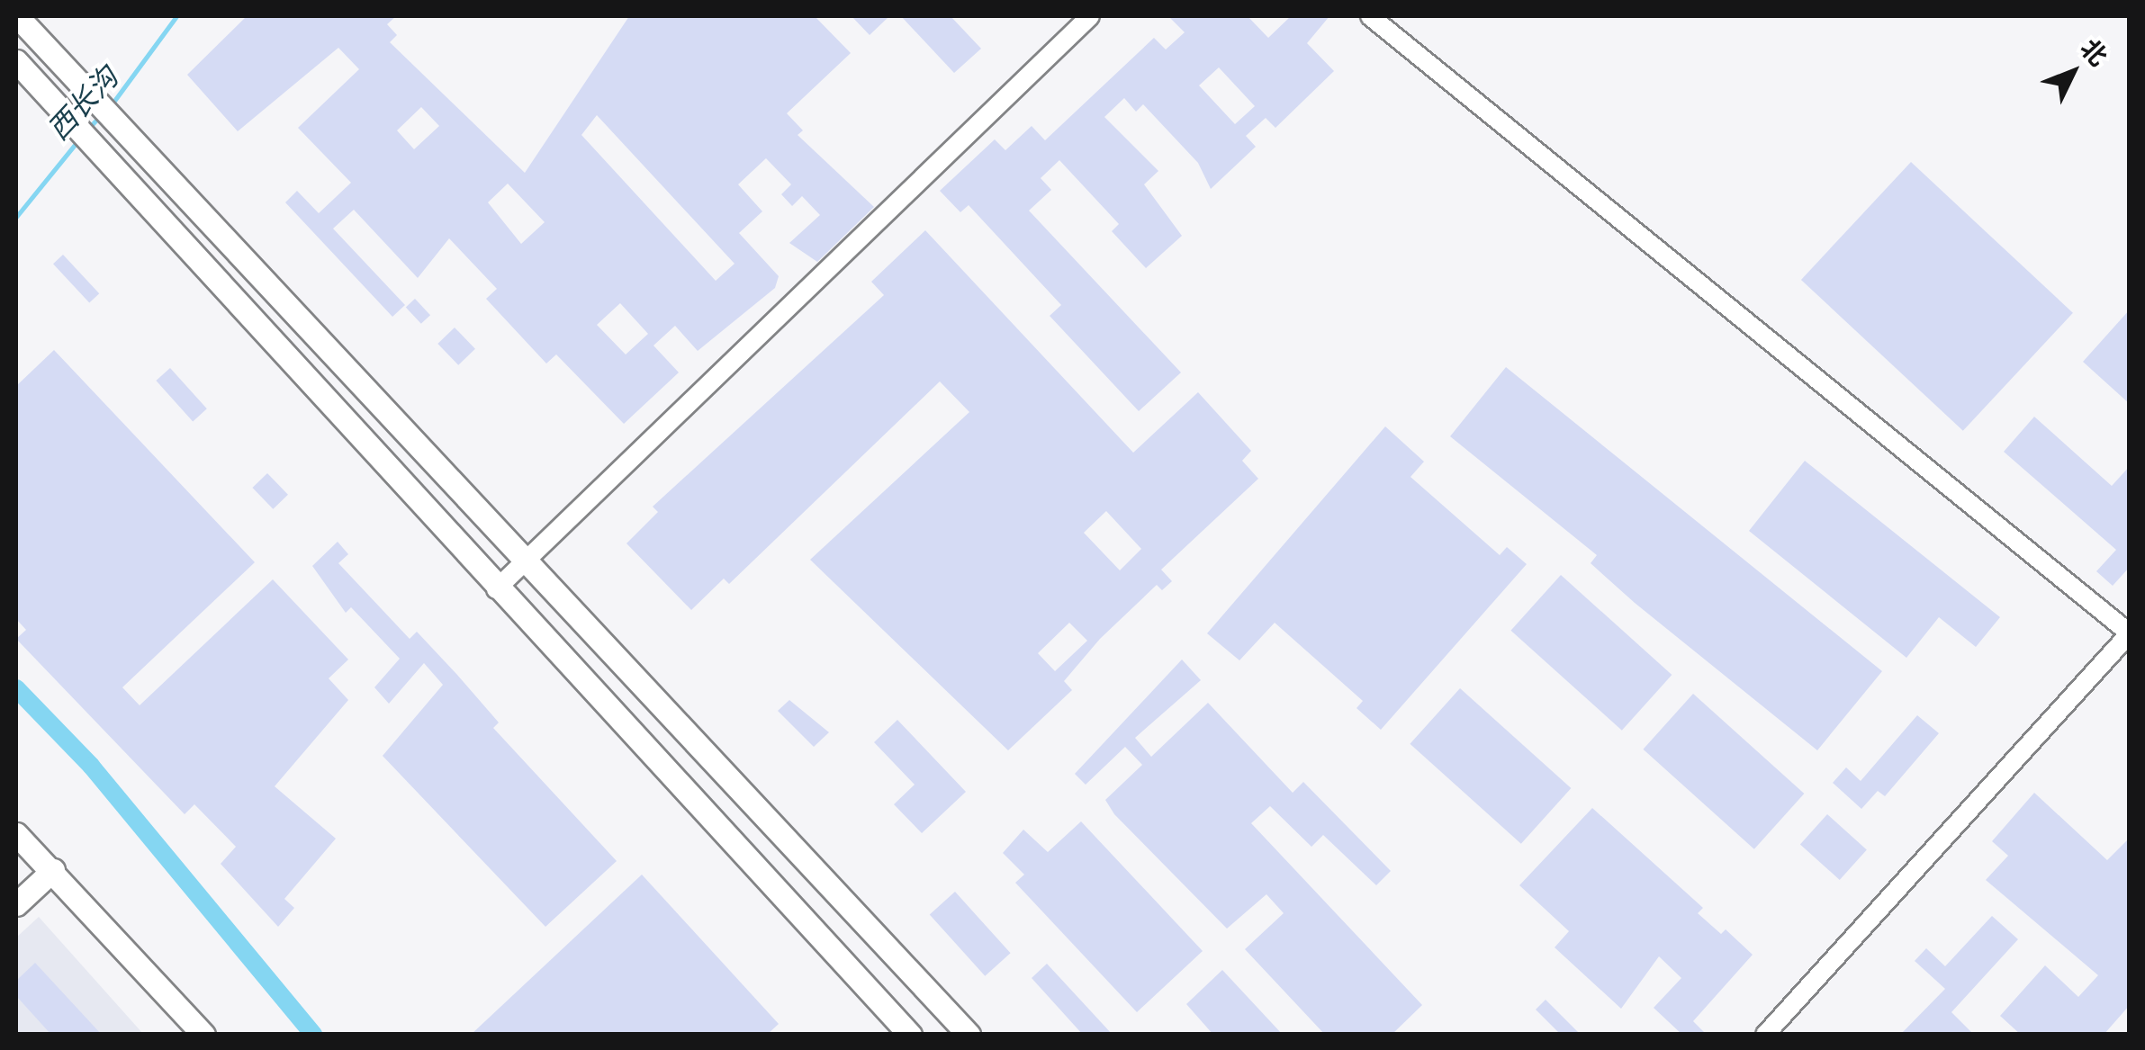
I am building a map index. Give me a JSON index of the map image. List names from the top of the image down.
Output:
{
  "water": ["西长沟"],
  "north": "top right"
}
